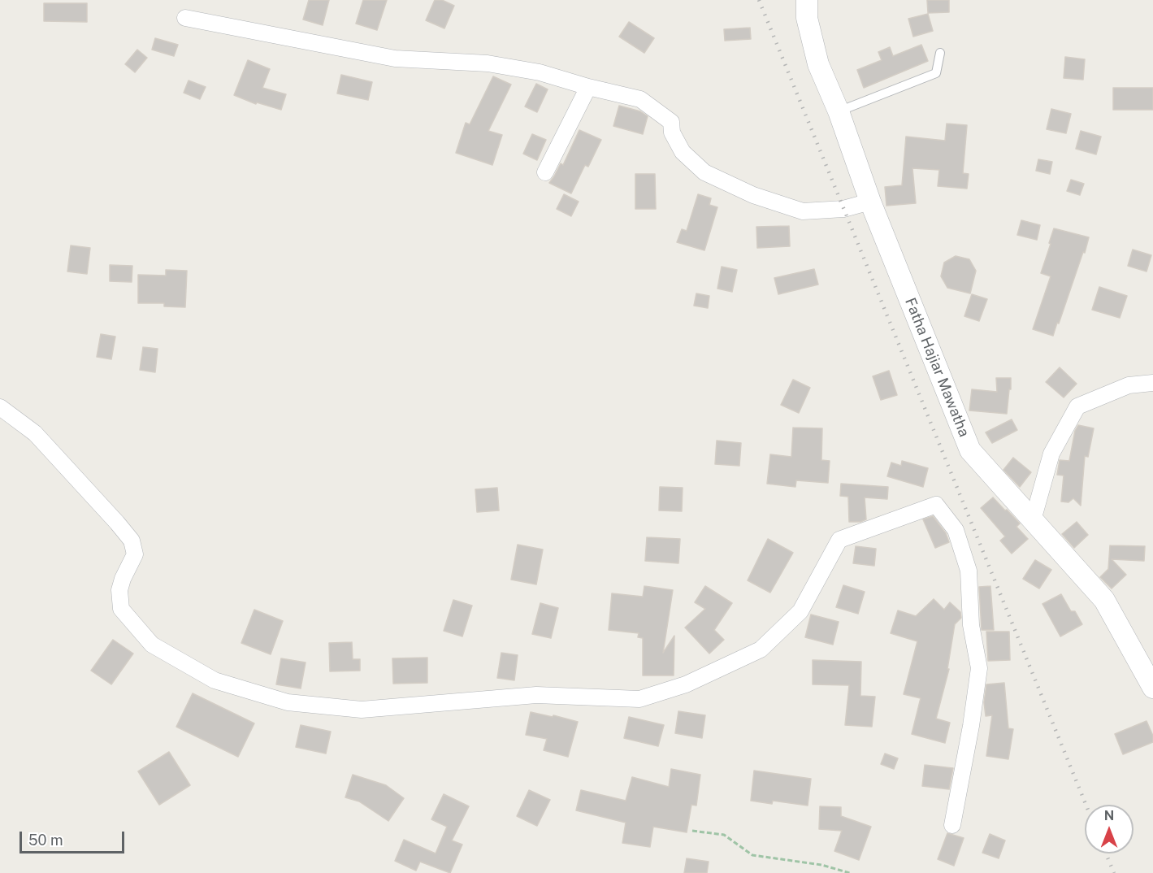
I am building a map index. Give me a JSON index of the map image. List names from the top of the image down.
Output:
{
  "streets": {
    "street": ["Fatha Hajiar Mawatha"]
  },
  "scale_bar": "50 m",
  "north": "top"
}
